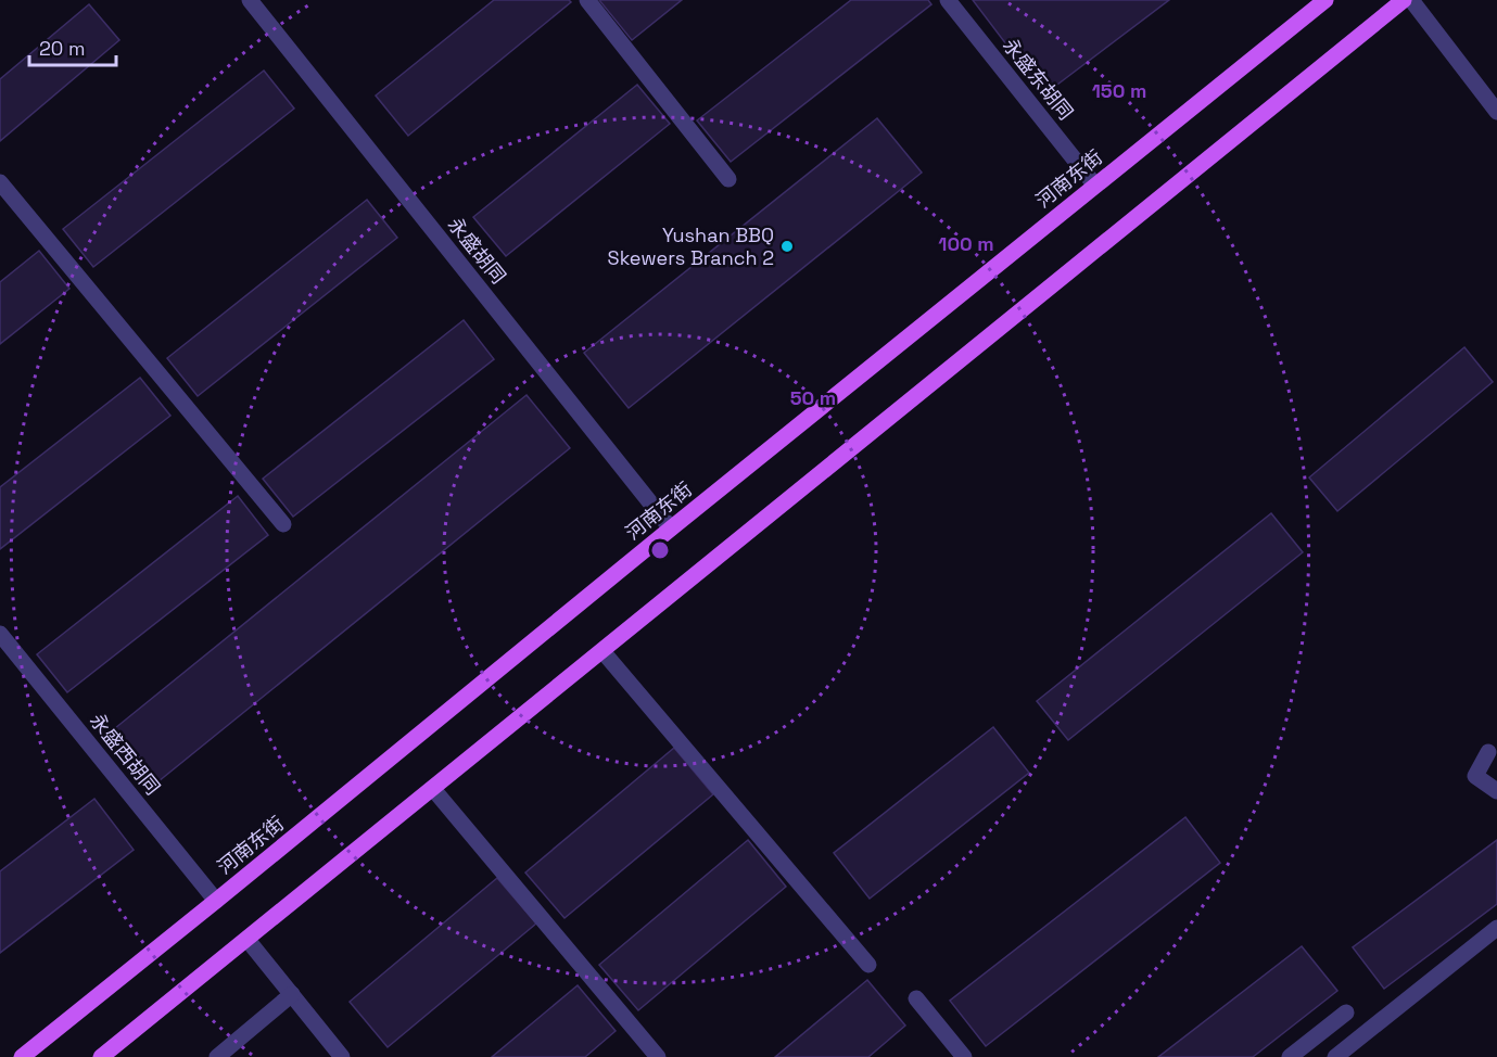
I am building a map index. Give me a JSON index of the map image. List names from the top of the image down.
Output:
{
  "streets": {
    "main road": ["河南东街"],
    "street": ["永盛东胡同", "永盛胡同", "永盛西胡同"]
  },
  "crossings": [
    ["永盛东胡同", "河南东街"],
    ["河南东街", "永盛胡同"],
    ["河南东街", "永盛西胡同"]
  ],
  "places": ["Yushan BBQ Skewers Branch 2"],
  "scale_bar": "20 m",
  "rings": ["150 m", "100 m", "50 m"]
}
